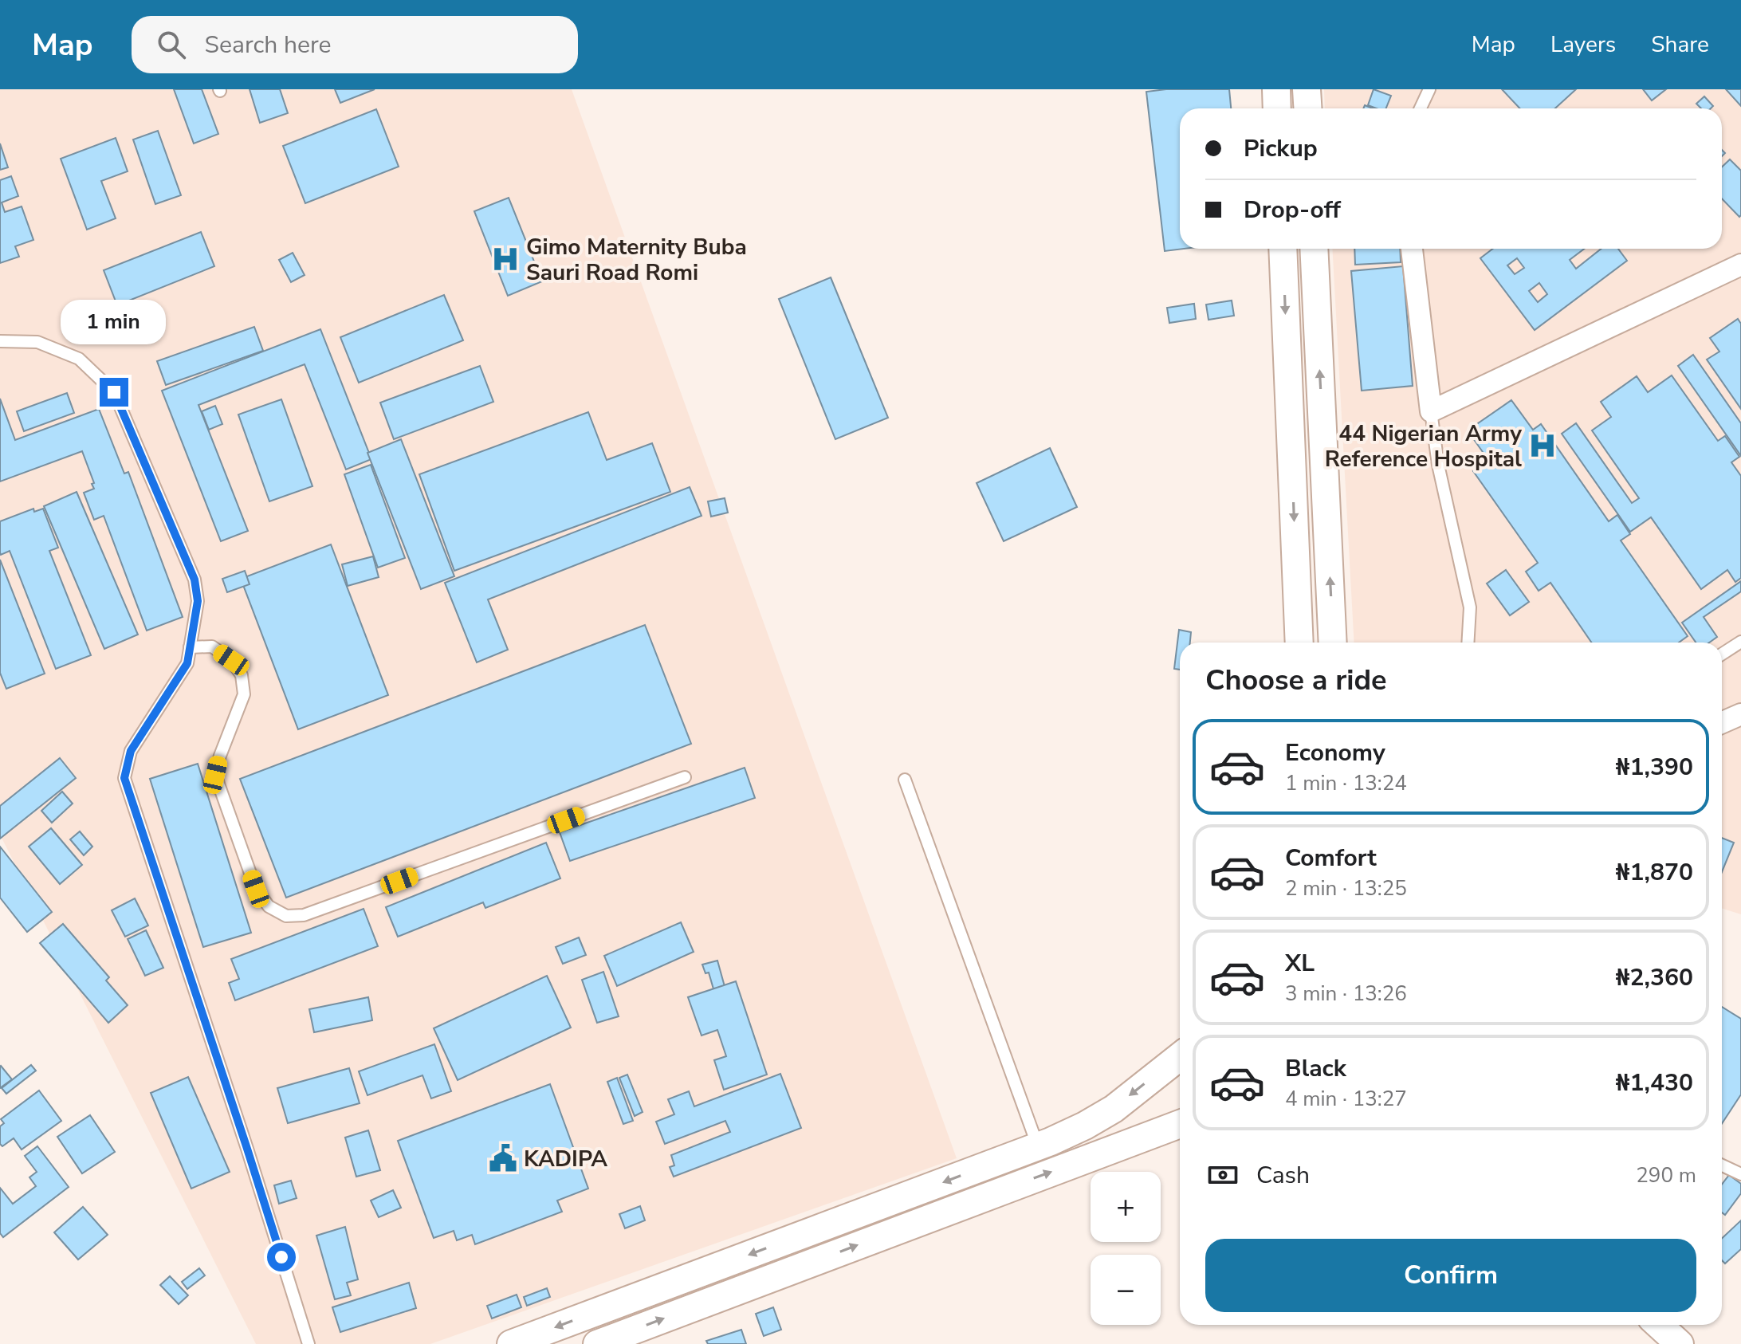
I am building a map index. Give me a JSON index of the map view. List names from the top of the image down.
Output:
{
  "places": {
    "hospital": ["Gimo Maternity Buba Sauri Road Romi", "44 Nigerian Army Reference Hospital"],
    "public building": ["KADIPA"]
  },
  "page": {
    "header": "Map",
    "search": "Search here",
    "nav": ["Map", "Layers", "Share"],
    "banner": ["Pickup", "Drop-off"],
    "bubble": "1 min",
    "heading": "Choose a ride",
    "list": [
      {
        "name": "Economy",
        "note": "1 min · 13:24",
        "value": "₦1,390"
      },
      {
        "name": "Comfort",
        "note": "2 min · 13:25",
        "value": "₦1,870"
      },
      {
        "name": "XL",
        "note": "3 min · 13:26",
        "value": "₦2,360"
      },
      {
        "name": "Black",
        "note": "4 min · 13:27",
        "value": "₦1,430"
      }
    ],
    "pay": ["Cash", "290 m"],
    "map_buttons": ["+", "−"],
    "buttons": "Confirm"
  }
}
